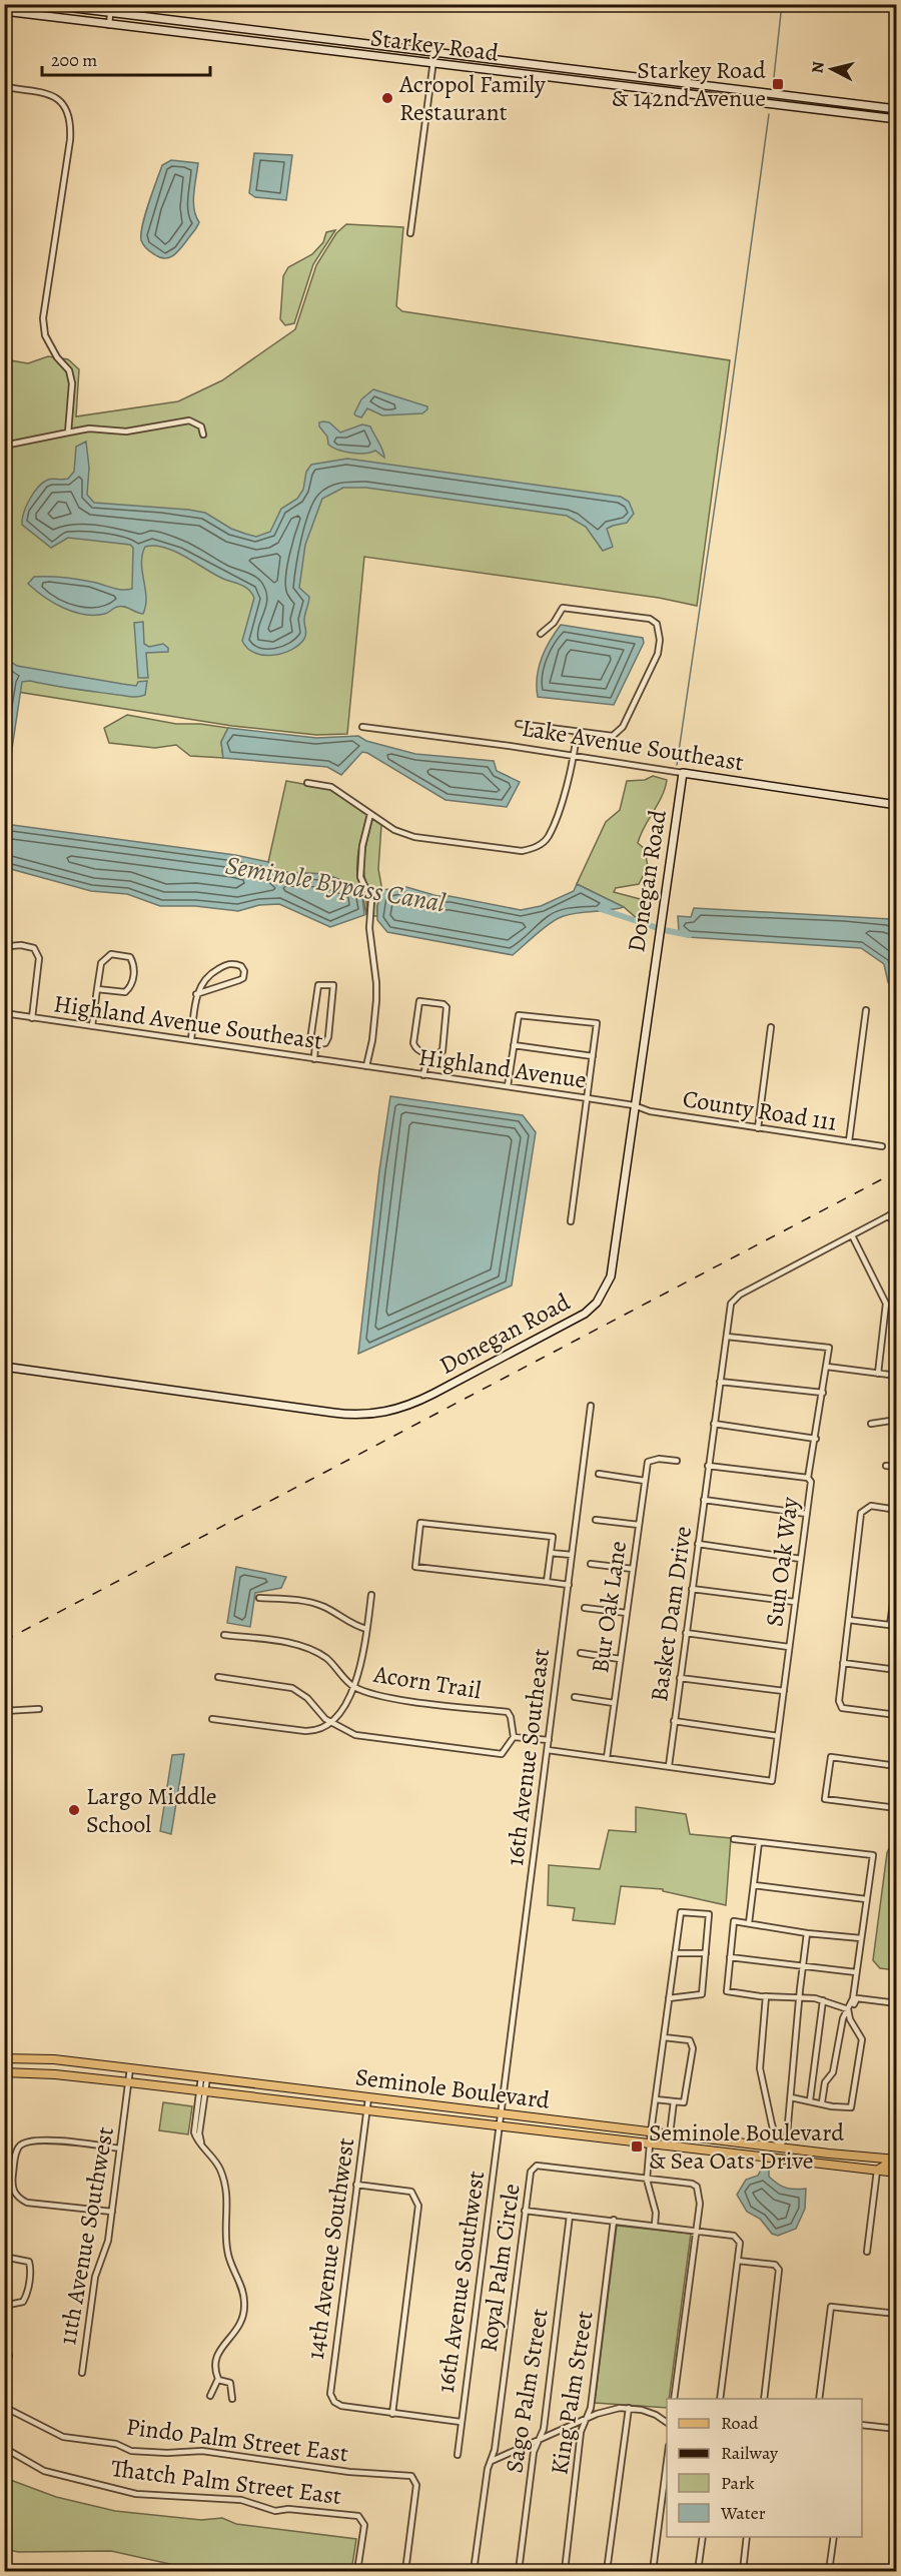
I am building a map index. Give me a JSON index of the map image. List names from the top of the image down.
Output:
{
  "streets": {
    "main road": [
      "Starkey Road",
      "Lake Avenue Southeast",
      "Donegan Road",
      "Seminole Boulevard"
    ],
    "street": [
      "Highland Avenue Southeast",
      "Highland Avenue",
      "County Road 111",
      "Sun Oak Way",
      "Bur Oak Lane",
      "Basket Dam Drive",
      "Acorn Trail",
      "16th Avenue Southeast",
      "11th Avenue Southwest",
      "14th Avenue Southwest",
      "Royal Palm Circle",
      "16th Avenue Southwest",
      "Sago Palm Street",
      "King Palm Street",
      "Pindo Palm Street East",
      "Thatch Palm Street East"
    ]
  },
  "crossings": [
    ["Lake Avenue Southeast", "Donegan Road"],
    ["Donegan Road", "Highland Avenue"],
    ["Donegan Road", "County Road 111"],
    ["Highland Avenue Southeast", "Highland Avenue"],
    ["Highland Avenue", "County Road 111"],
    ["Sun Oak Way", "Basket Dam Drive"],
    ["16th Avenue Southeast", "Seminole Boulevard"],
    ["16th Avenue Southeast", "16th Avenue Southwest"],
    ["Seminole Boulevard", "11th Avenue Southwest"],
    ["Seminole Boulevard", "14th Avenue Southwest"],
    ["Seminole Boulevard", "16th Avenue Southwest"]
  ],
  "water": ["Seminole Bypass Canal"],
  "places": {
    "transit": ["Starkey Road & 142nd Avenue", "Seminole Boulevard & Sea Oats Drive"],
    "other": ["Acropol Family Restaurant", "Largo Middle School"]
  },
  "legend": [
    "Road",
    "Railway",
    "Park",
    "Water"
  ],
  "scale_bar": "200 m",
  "north": "left"
}
